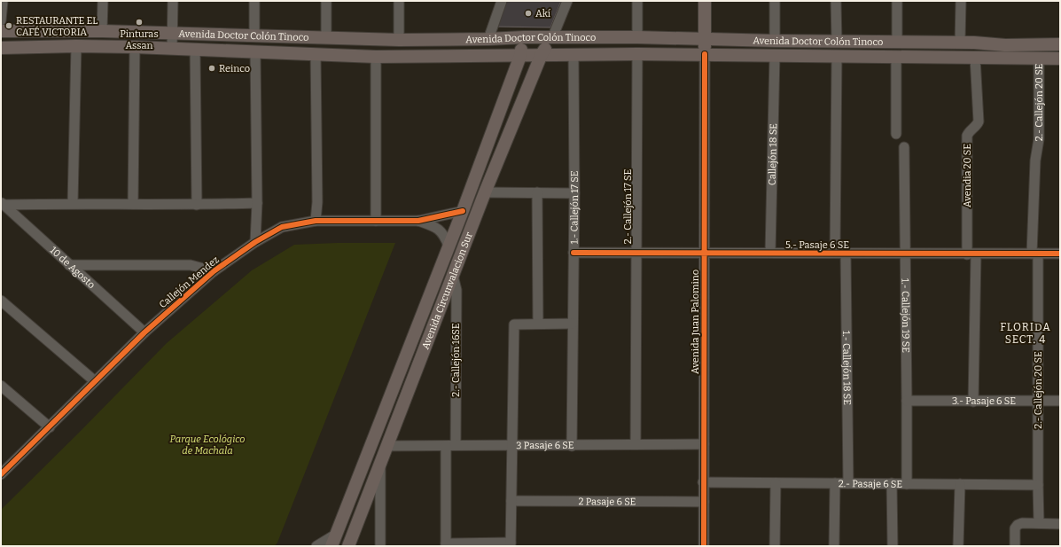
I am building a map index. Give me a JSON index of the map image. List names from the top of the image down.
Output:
{
  "streets": {
    "main road": ["Avenida Doctor Colón Tinoco", "Avenida Circunvalacion Sur", "Avenida Juan Palomino"],
    "street": [
      "2.- Callejón 20 SE",
      "Callejón 18 SE",
      "Avendia 20 SE",
      "2.- Callejón 17 SE",
      "1.- Callejón 17 SE",
      "5.- Pasaje 6 SE",
      "10 de Agosto",
      "Callejón Mendez",
      "1.- Callejón 19 SE",
      "2.- Callejón 16SE",
      "1.- Callejón 18 SE",
      "3.- Pasaje 6 SE",
      "3 Pasaje 6 SE",
      "2.- Pasaje 6 SE",
      "2 Pasaje 6 SE"
    ]
  },
  "crossings": [
    ["Avenida Doctor Colón Tinoco", "2.- Callejón 20 SE"],
    ["Avenida Doctor Colón Tinoco", "Callejón 18 SE"],
    ["Avenida Doctor Colón Tinoco", "Avendia 20 SE"],
    ["Avenida Doctor Colón Tinoco", "2.- Callejón 17 SE"],
    ["Avenida Doctor Colón Tinoco", "1.- Callejón 17 SE"],
    ["Avenida Doctor Colón Tinoco", "Avenida Circunvalacion Sur"],
    ["Avenida Doctor Colón Tinoco", "Avenida Juan Palomino"],
    ["Avenida Doctor Colón Tinoco", "1.- Callejón 18 SE"],
    ["2.- Callejón 20 SE", "5.- Pasaje 6 SE"],
    ["2.- Callejón 20 SE", "3.- Pasaje 6 SE"],
    ["2.- Callejón 20 SE", "2.- Pasaje 6 SE"],
    ["Callejón 18 SE", "5.- Pasaje 6 SE"],
    ["Avendia 20 SE", "5.- Pasaje 6 SE"],
    ["Avendia 20 SE", "3.- Pasaje 6 SE"],
    ["2.- Callejón 17 SE", "5.- Pasaje 6 SE"],
    ["2.- Callejón 17 SE", "3 Pasaje 6 SE"],
    ["1.- Callejón 17 SE", "5.- Pasaje 6 SE"],
    ["1.- Callejón 17 SE", "3 Pasaje 6 SE"],
    ["5.- Pasaje 6 SE", "1.- Callejón 19 SE"],
    ["5.- Pasaje 6 SE", "Avenida Juan Palomino"],
    ["5.- Pasaje 6 SE", "1.- Callejón 18 SE"],
    ["10 de Agosto", "Callejón Mendez"],
    ["Callejón Mendez", "Avenida Circunvalacion Sur"],
    ["Avenida Circunvalacion Sur", "2.- Callejón 16SE"],
    ["Avenida Circunvalacion Sur", "3 Pasaje 6 SE"],
    ["1.- Callejón 19 SE", "3.- Pasaje 6 SE"],
    ["1.- Callejón 19 SE", "2.- Pasaje 6 SE"],
    ["Avenida Juan Palomino", "3 Pasaje 6 SE"],
    ["Avenida Juan Palomino", "2.- Pasaje 6 SE"],
    ["Avenida Juan Palomino", "2 Pasaje 6 SE"],
    ["2.- Callejón 16SE", "3 Pasaje 6 SE"],
    ["1.- Callejón 18 SE", "2.- Pasaje 6 SE"]
  ],
  "districts": ["FLORIDA SECT. 4"],
  "parks": ["Parque Ecológico de Machala"],
  "places": [
    "Akí",
    "Pinturas Assan",
    "RESTAURANTE EL CAFÉ VICTORIA",
    "Reinco"
  ]
}
